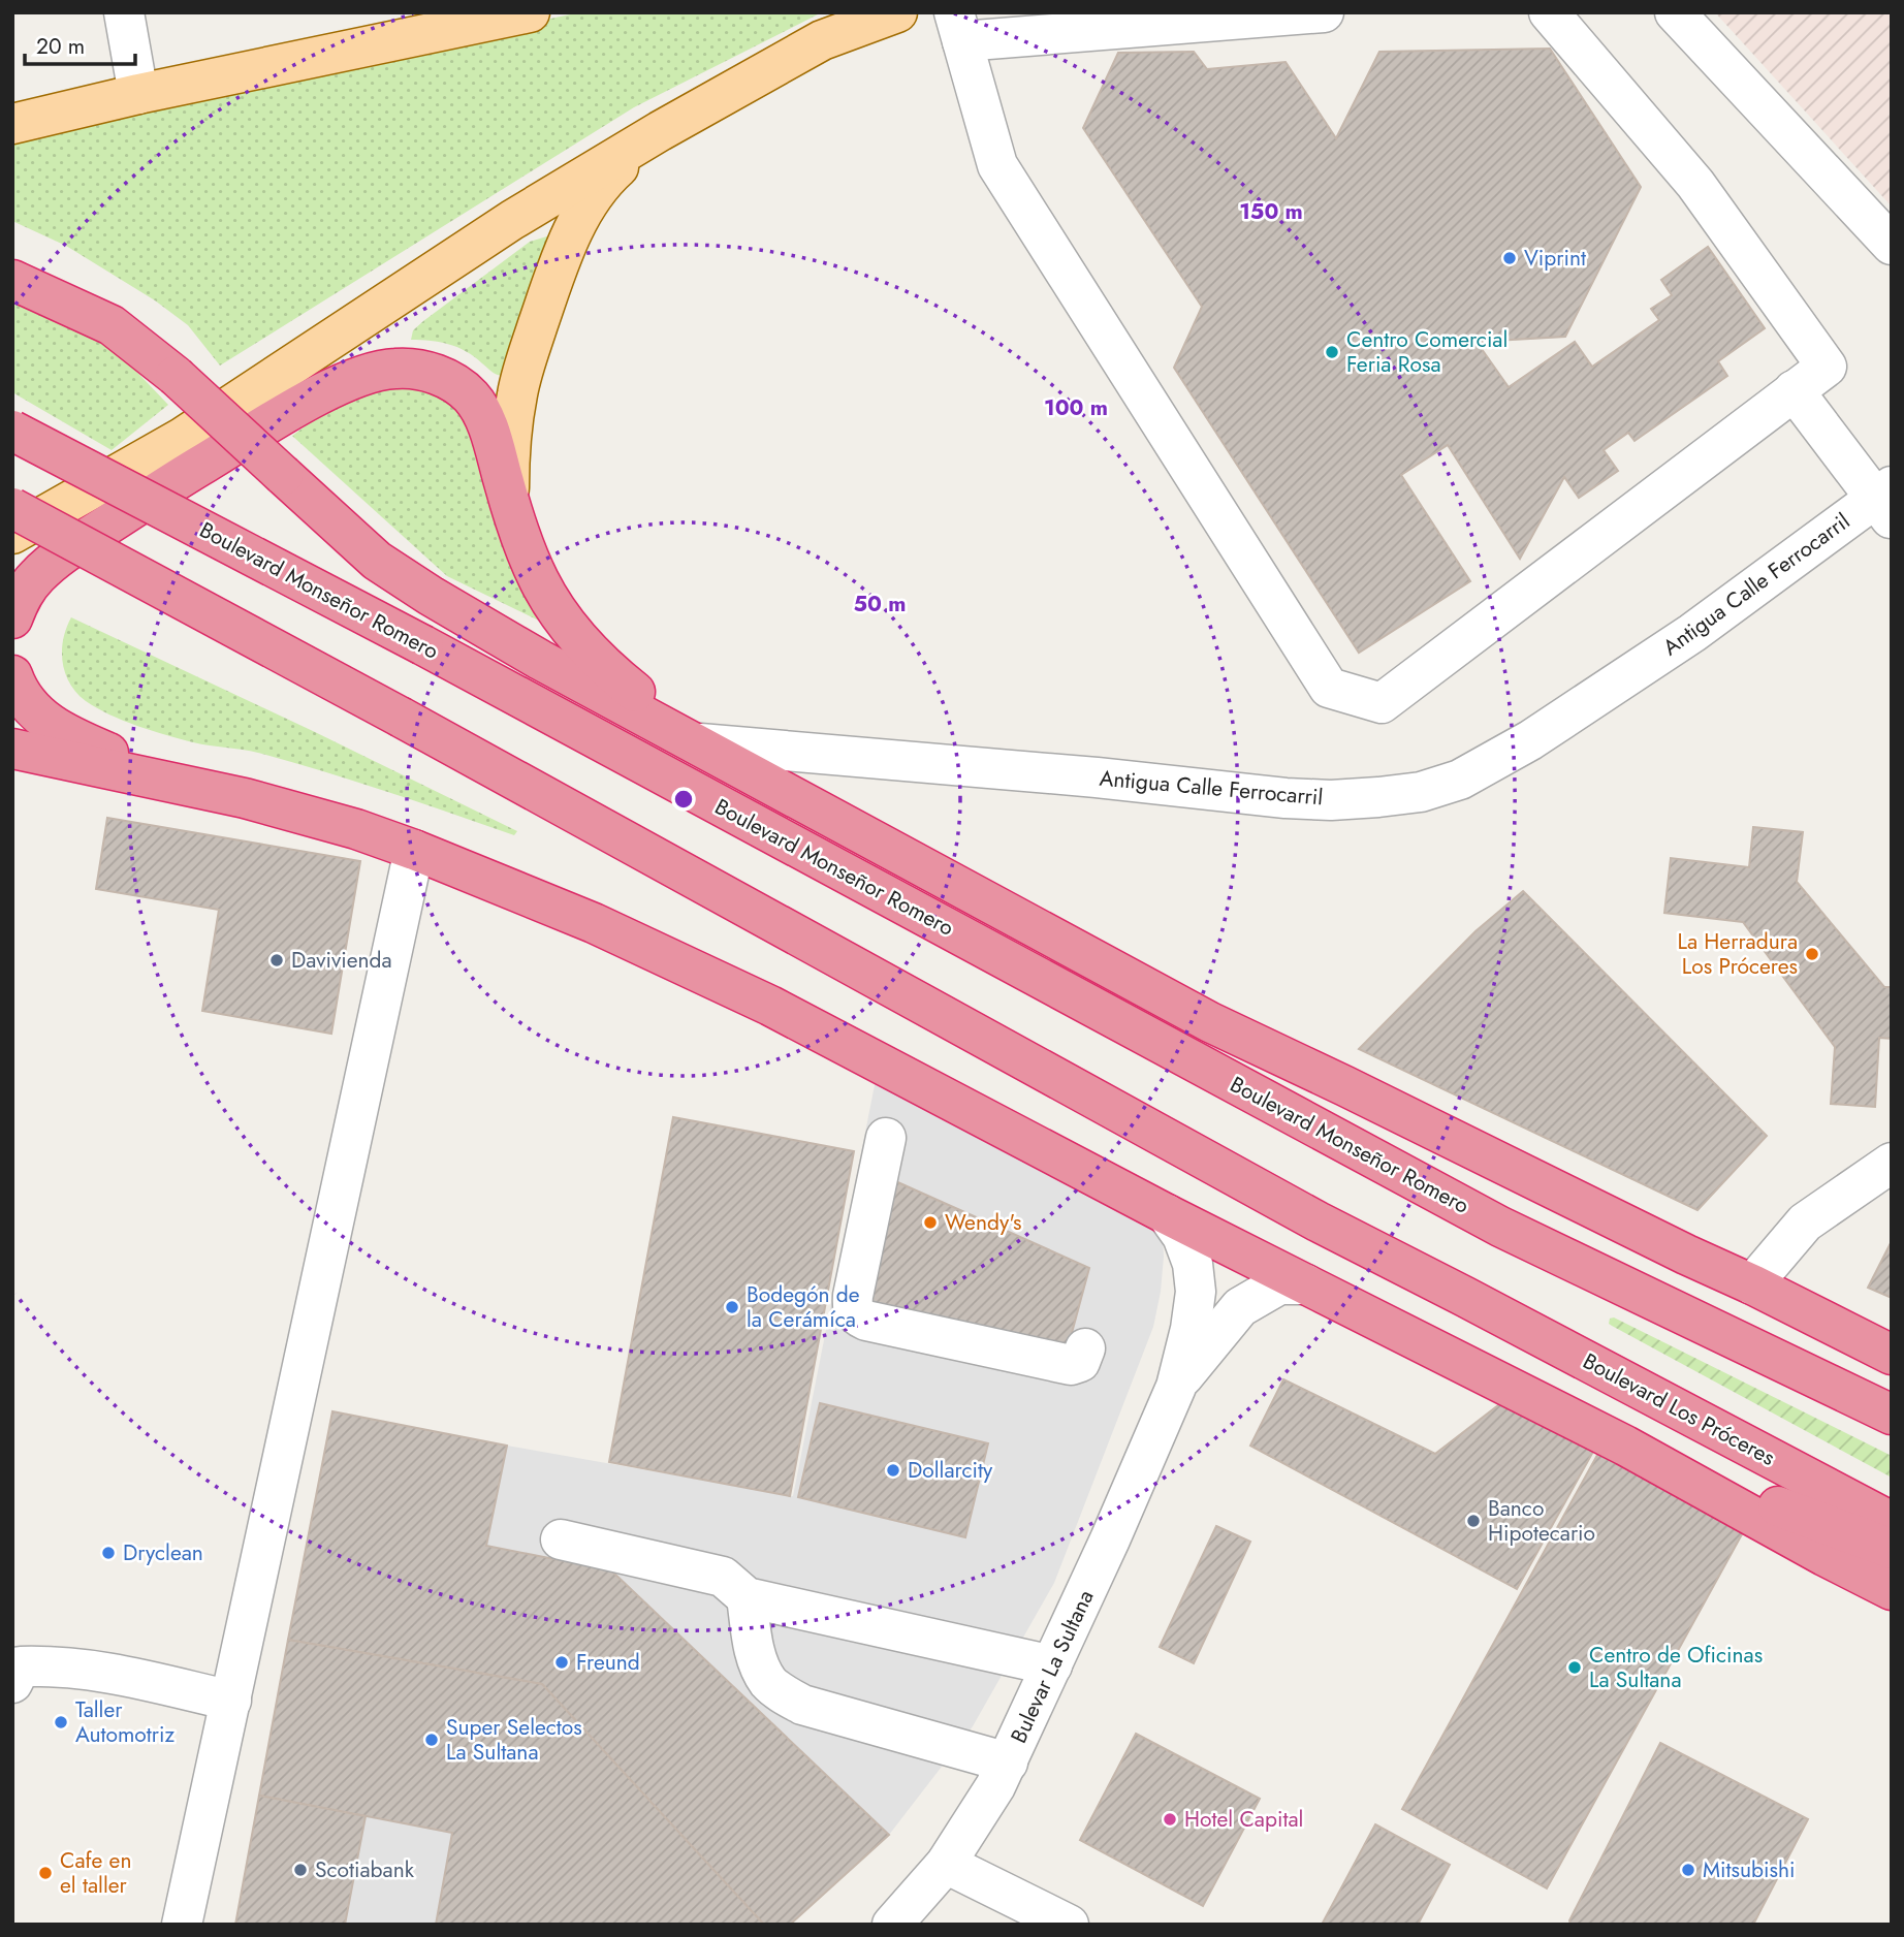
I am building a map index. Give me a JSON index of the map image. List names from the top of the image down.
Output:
{
  "streets": {
    "highway": ["Boulevard Monseñor Romero", "Boulevard Los Próceres"],
    "street": ["Antigua Calle Ferrocarril", "Bulevar La Sultana"]
  },
  "places": [
    "Viprint",
    "Centro Comercial Feria Rosa",
    "La Herradura Los Próceres",
    "Davivienda",
    "Wendy's",
    "Bodegón de la Cerámíca",
    "Dollarcity",
    "Banco Hipotecario",
    "Dryclean",
    "Freund",
    "Centro de Oficinas La Sultana",
    "Taller Automotriz",
    "Super Selectos La Sultana",
    "Hotel Capital",
    "Scotiabank",
    "Mitsubishi",
    "Cafe en el taller"
  ],
  "scale_bar": "20 m",
  "rings": ["150 m", "100 m", "50 m"]
}
